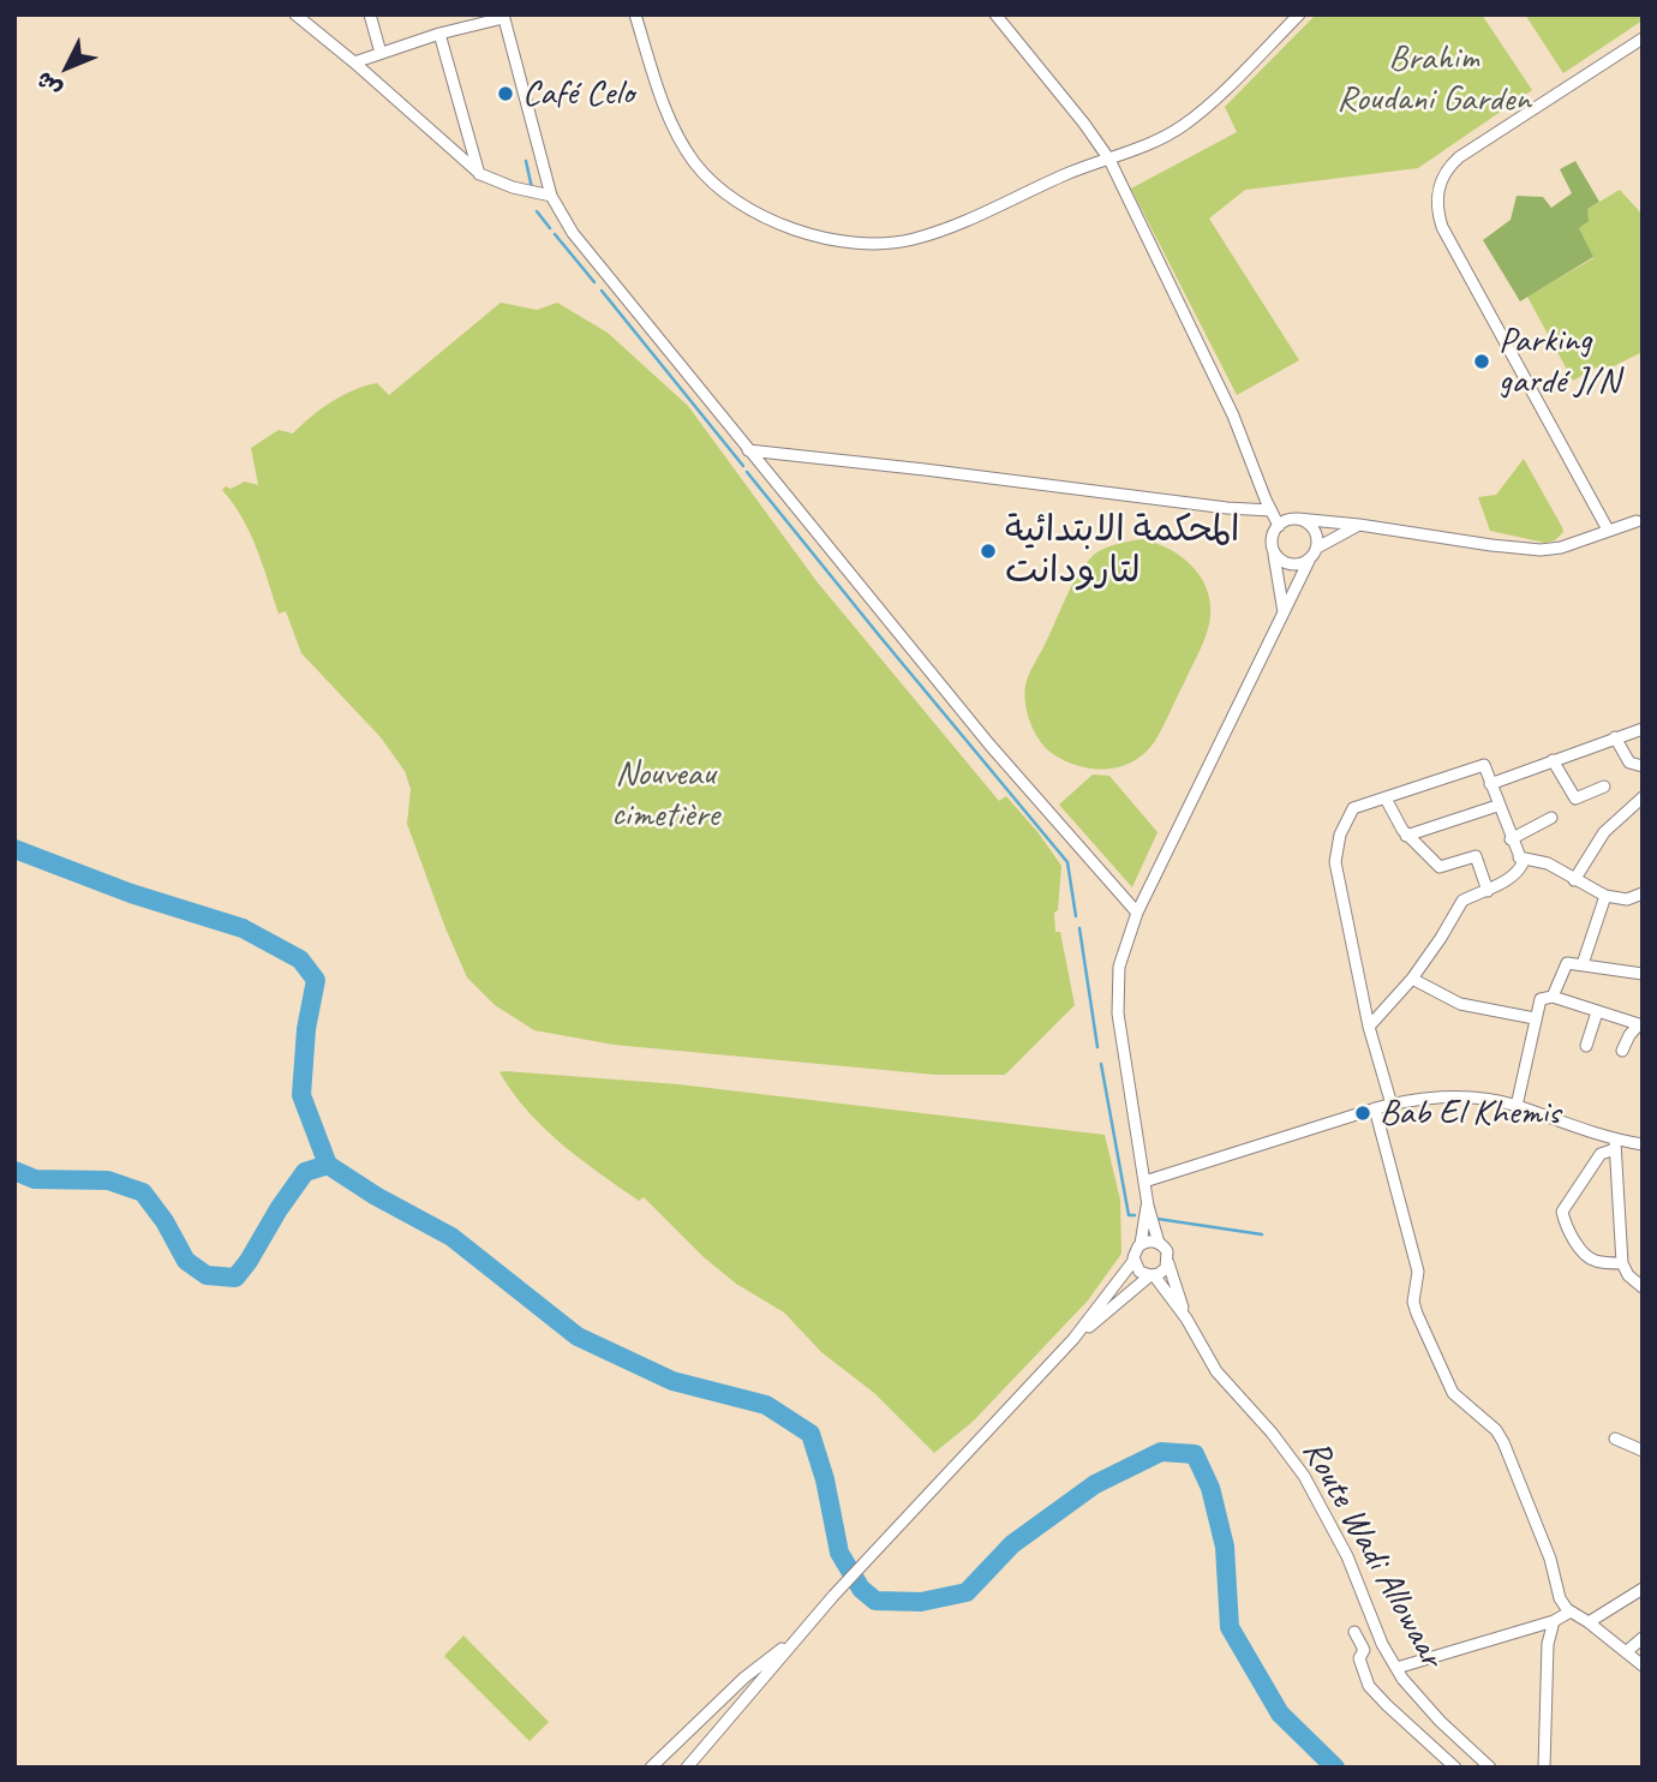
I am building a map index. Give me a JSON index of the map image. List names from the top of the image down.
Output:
{
  "streets": {
    "street": ["Route Wadi Allowaar"]
  },
  "parks": ["Brahim Roudani Garden", "Nouveau cimetière"],
  "places": [
    "Café Celo",
    "Parking gardé J/N",
    "المحكمة الابتدائية لتارودانت",
    "Bab El Khemis"
  ],
  "north": "bottom left"
}
